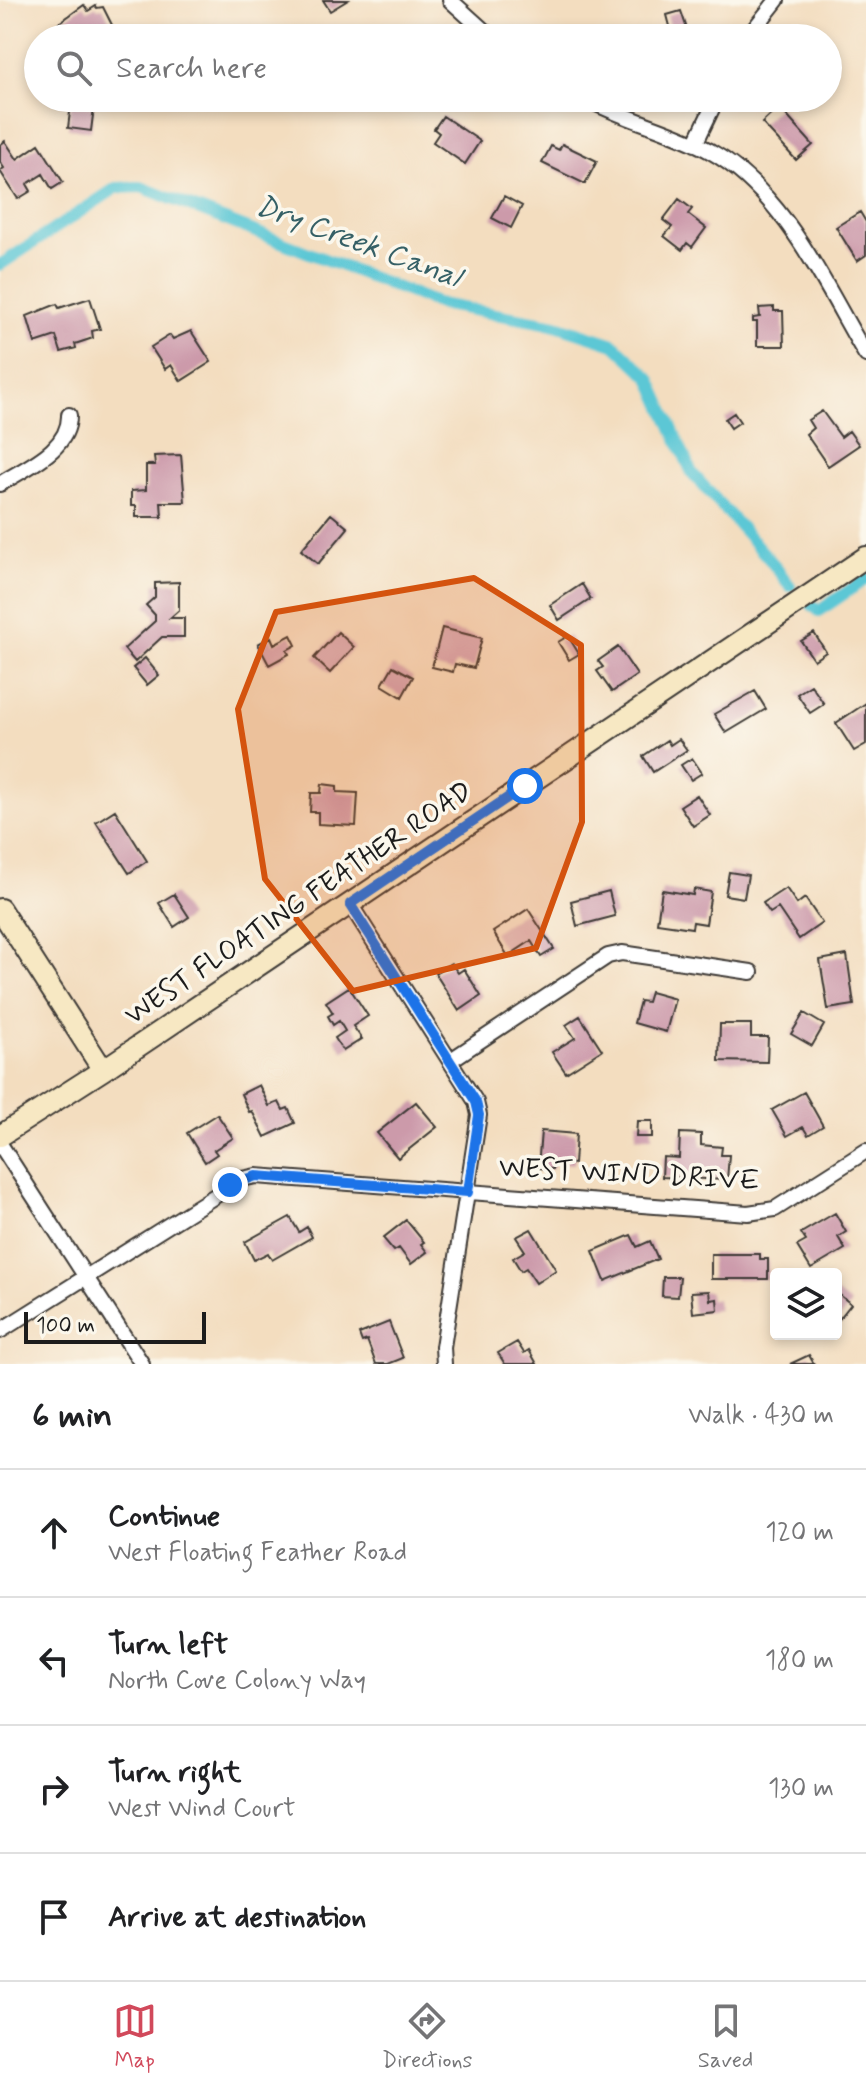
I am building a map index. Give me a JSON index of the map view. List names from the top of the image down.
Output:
{
  "streets": {
    "main road": ["WEST FLOATING FEATHER ROAD"],
    "street": ["WEST WIND DRIVE"]
  },
  "water": ["Dry Creek Canal"],
  "scale_bar": "100 m",
  "page": {
    "search": "Search here",
    "scale": "100 m",
    "heading": ["6 min", "Walk · 430 m"],
    "list": [
      ["Continue", "West Floating Feather Road", "120 m"],
      ["Turn left", "North Cove Colony Way", "180 m"],
      ["Turn right", "West Wind Court", "130 m"],
      "Arrive at destination"
    ],
    "nav": ["Map", "Directions", "Saved"]
  }
}
